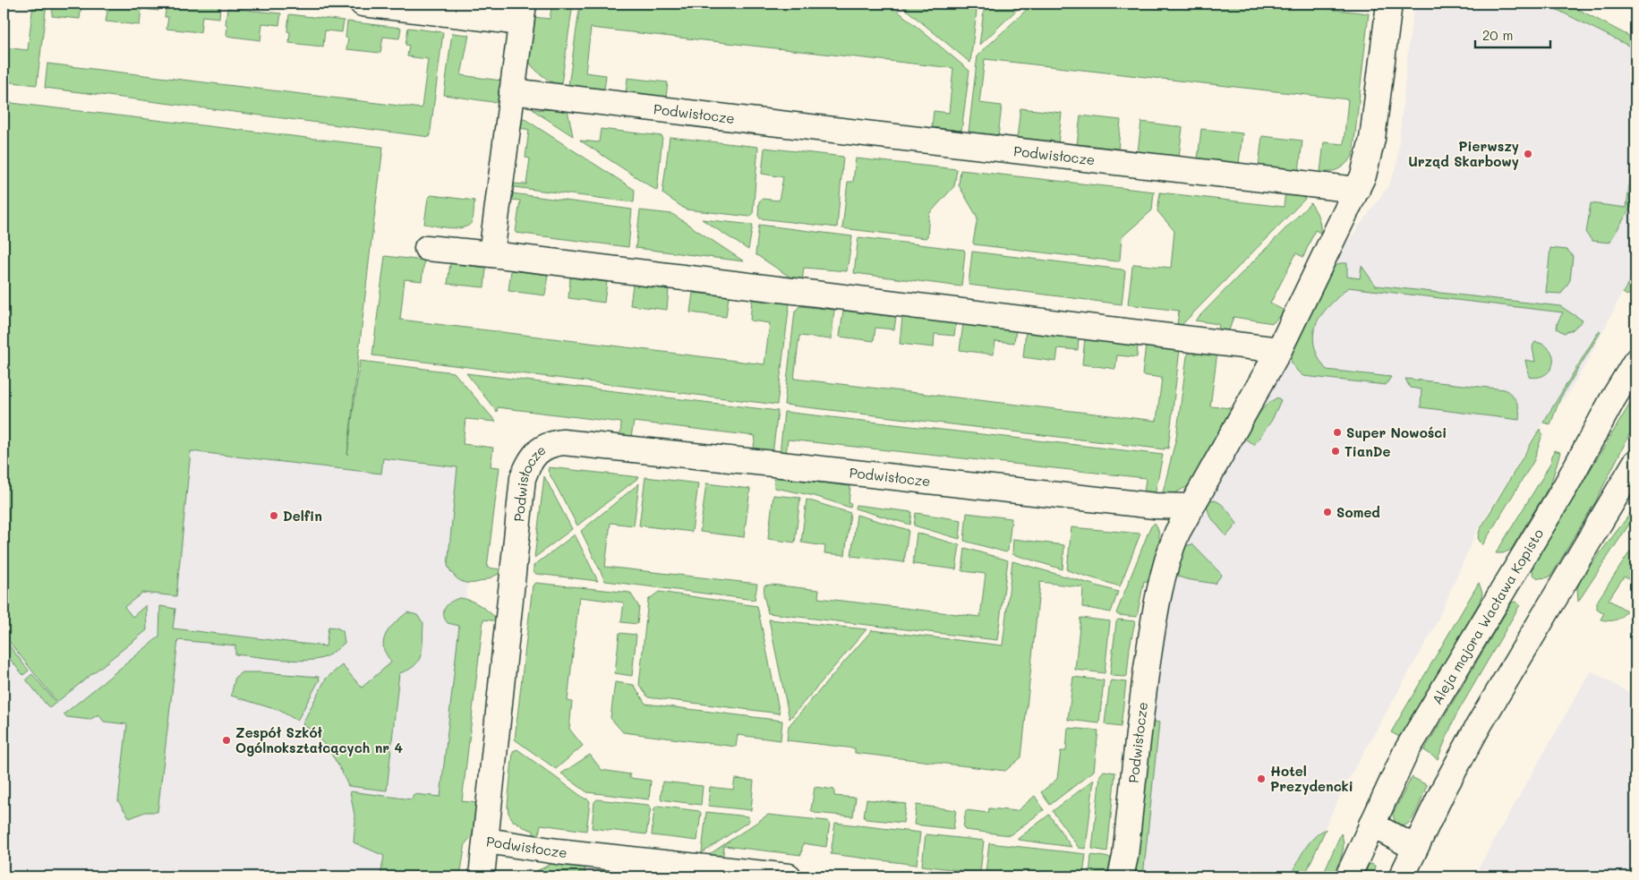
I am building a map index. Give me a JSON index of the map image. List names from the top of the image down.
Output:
{
  "streets": {
    "street": ["Podwisłocze", "Aleja majora Wacława Kopisto"]
  },
  "places": [
    "Pierwszy Urząd Skarbowy",
    "Super Nowości",
    "TianDe",
    "Somed",
    "Delfin",
    "Zespół Szkół Ogólnokształcących nr 4",
    "Hotel Prezydencki"
  ],
  "scale_bar": "20 m"
}
